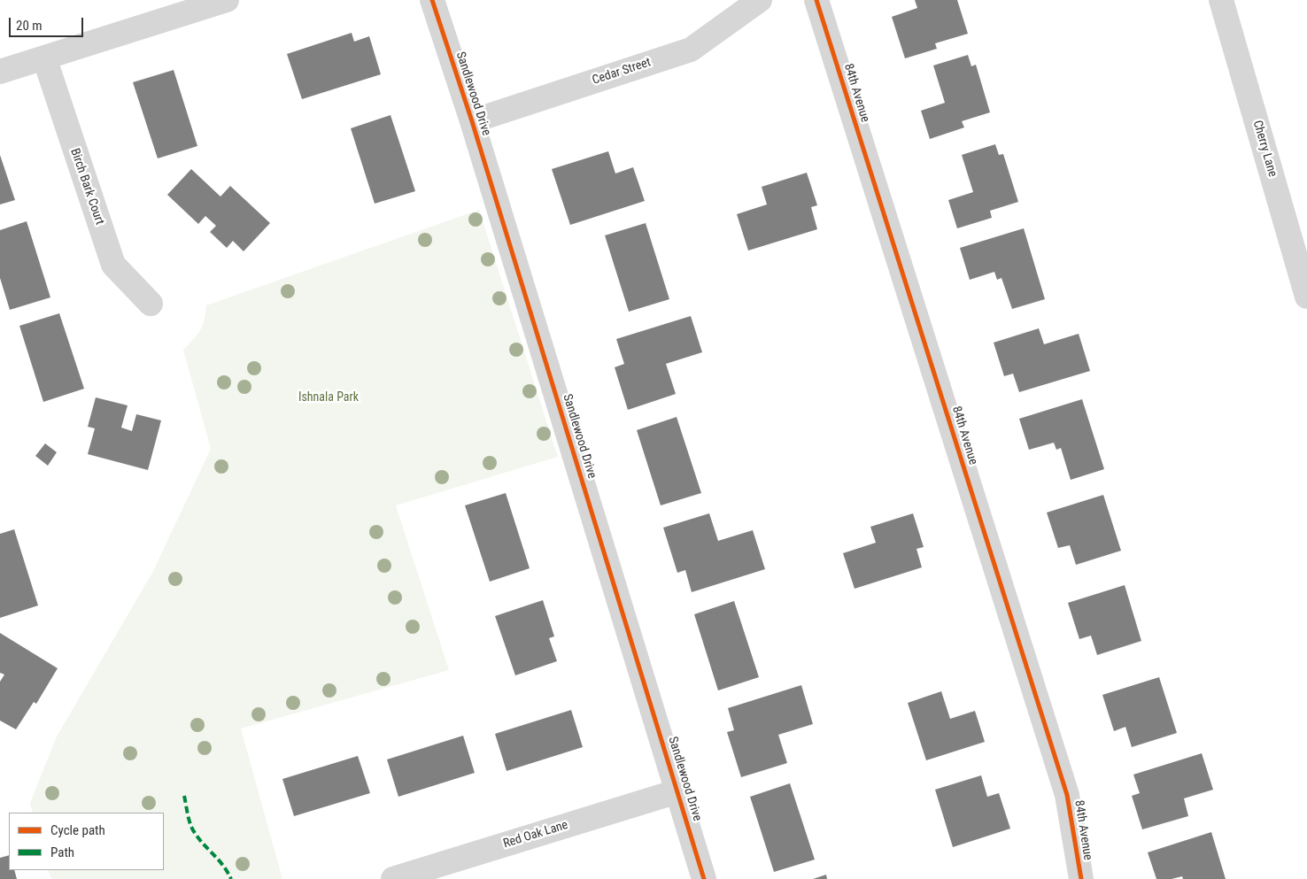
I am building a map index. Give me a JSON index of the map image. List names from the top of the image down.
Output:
{
  "streets": {
    "street": [
      "Cedar Street",
      "84th Avenue",
      "Sandlewood Drive",
      "Cherry Lane",
      "Birch Bark Court",
      "Red Oak Lane"
    ]
  },
  "crossings": [
    ["Cedar Street", "Sandlewood Drive"],
    ["Sandlewood Drive", "Red Oak Lane"]
  ],
  "parks": ["Ishnala Park"],
  "legend": ["Cycle path", "Path"],
  "scale_bar": "20 m"
}
